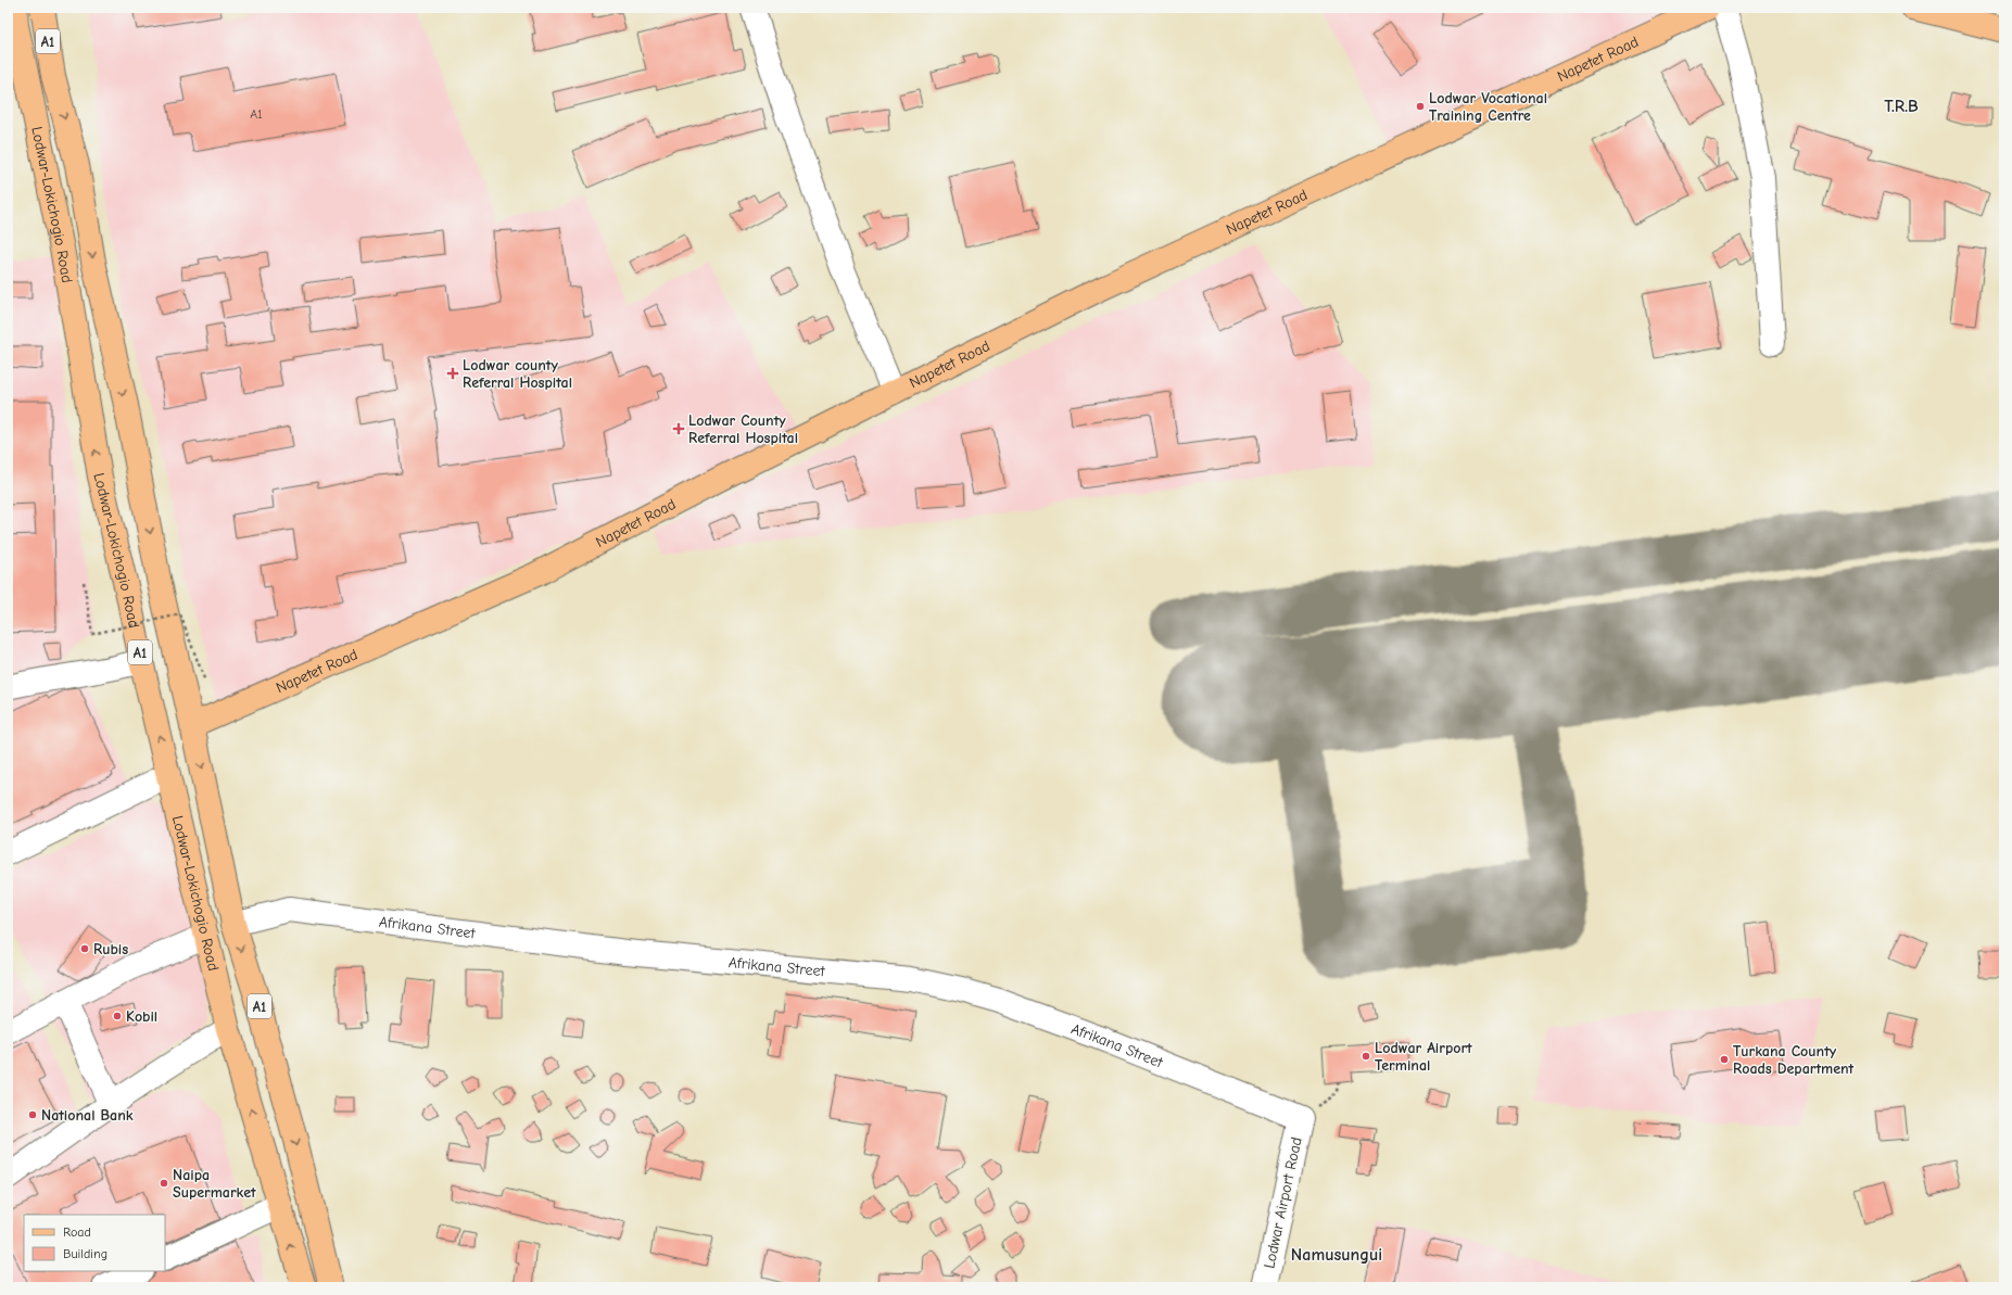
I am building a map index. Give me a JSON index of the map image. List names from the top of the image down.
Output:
{
  "streets": {
    "main road": ["A1", "Napetet Road", "Lodwar-Lokichogio Road"],
    "street": ["Afrikana Street", "Lodwar Airport Road"]
  },
  "crossings": [
    ["Napetet Road", "Lodwar-Lokichogio Road"],
    ["Lodwar-Lokichogio Road", "Afrikana Street"],
    ["Afrikana Street", "Lodwar Airport Road"]
  ],
  "districts": ["T.R.B", "Namusungui"],
  "places": {
    "other": [
      "Lodwar Vocational Training Centre",
      "Rubis",
      "Kobil",
      "Lodwar Airport Terminal",
      "Turkana County Roads Department",
      "National Bank",
      "Naipa Supermarket"
    ],
    "health": ["Lodwar county Referral Hospital", "Lodwar County Referral Hospital"]
  },
  "house_numbers": ["A1"],
  "legend": ["Road", "Building"]
}
